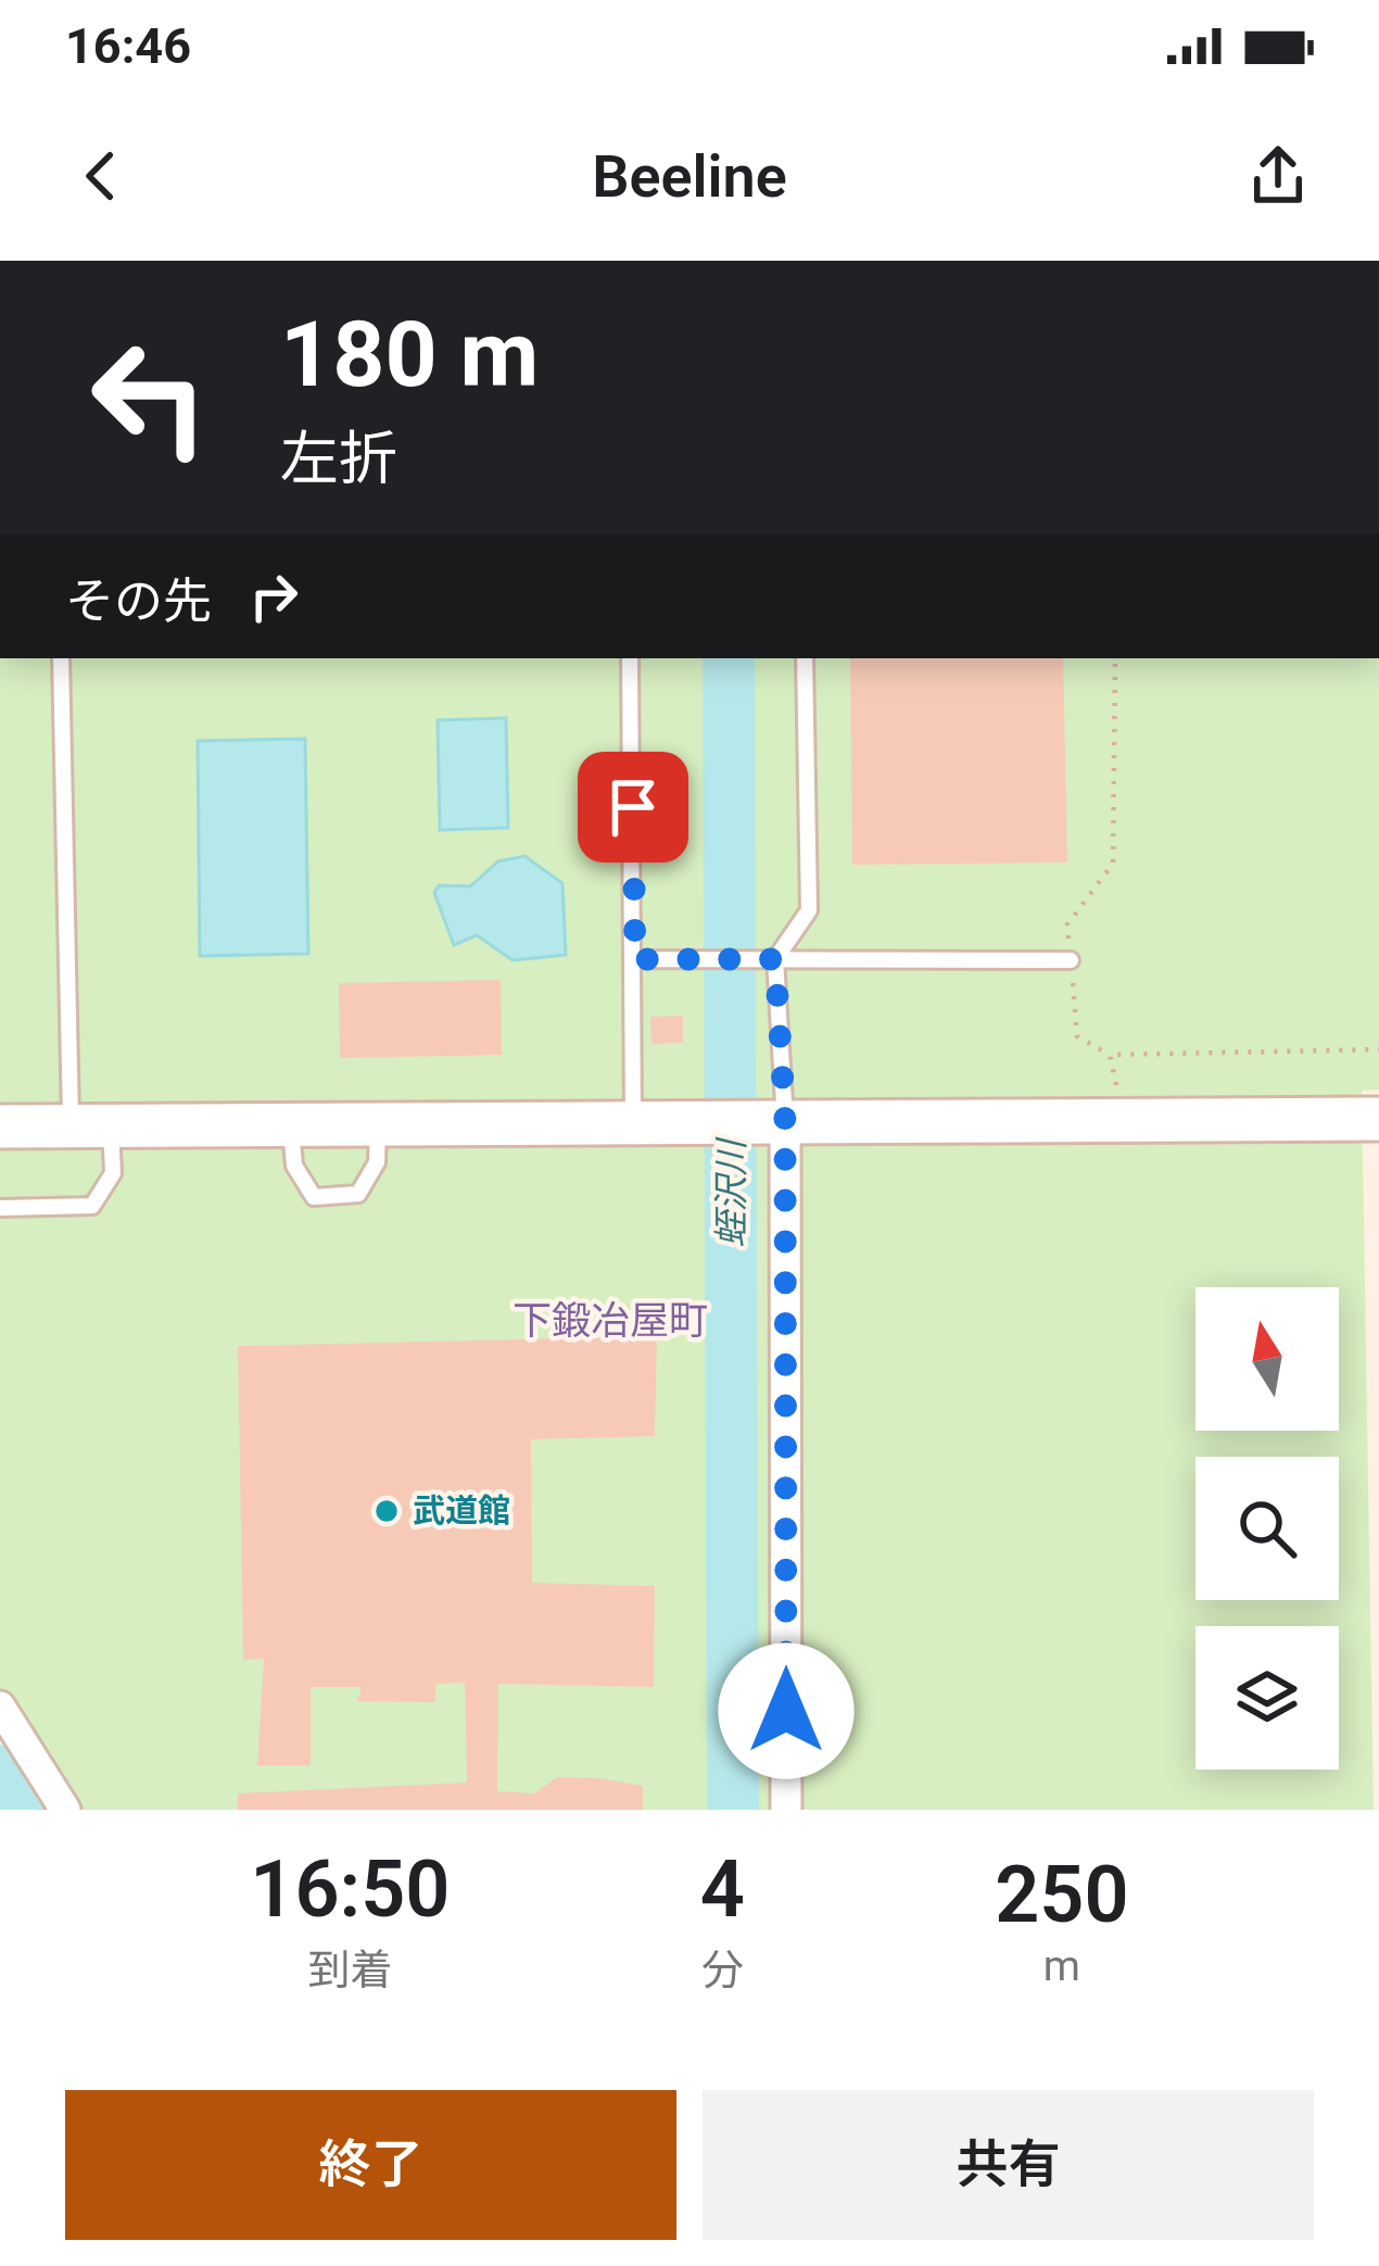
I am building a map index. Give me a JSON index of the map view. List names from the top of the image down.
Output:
{
  "districts": ["下鍛冶屋町"],
  "water": ["蛭沢川"],
  "places": ["武道館"],
  "north": "top",
  "page": {
    "status": "16:46",
    "header": "Beeline",
    "turn": ["180 m", "左折"],
    "then": "その先",
    "eta": [
      "16:50",
      "到着",
      "4",
      "分",
      "250",
      "m"
    ],
    "buttons": ["終了", "共有"]
  }
}
